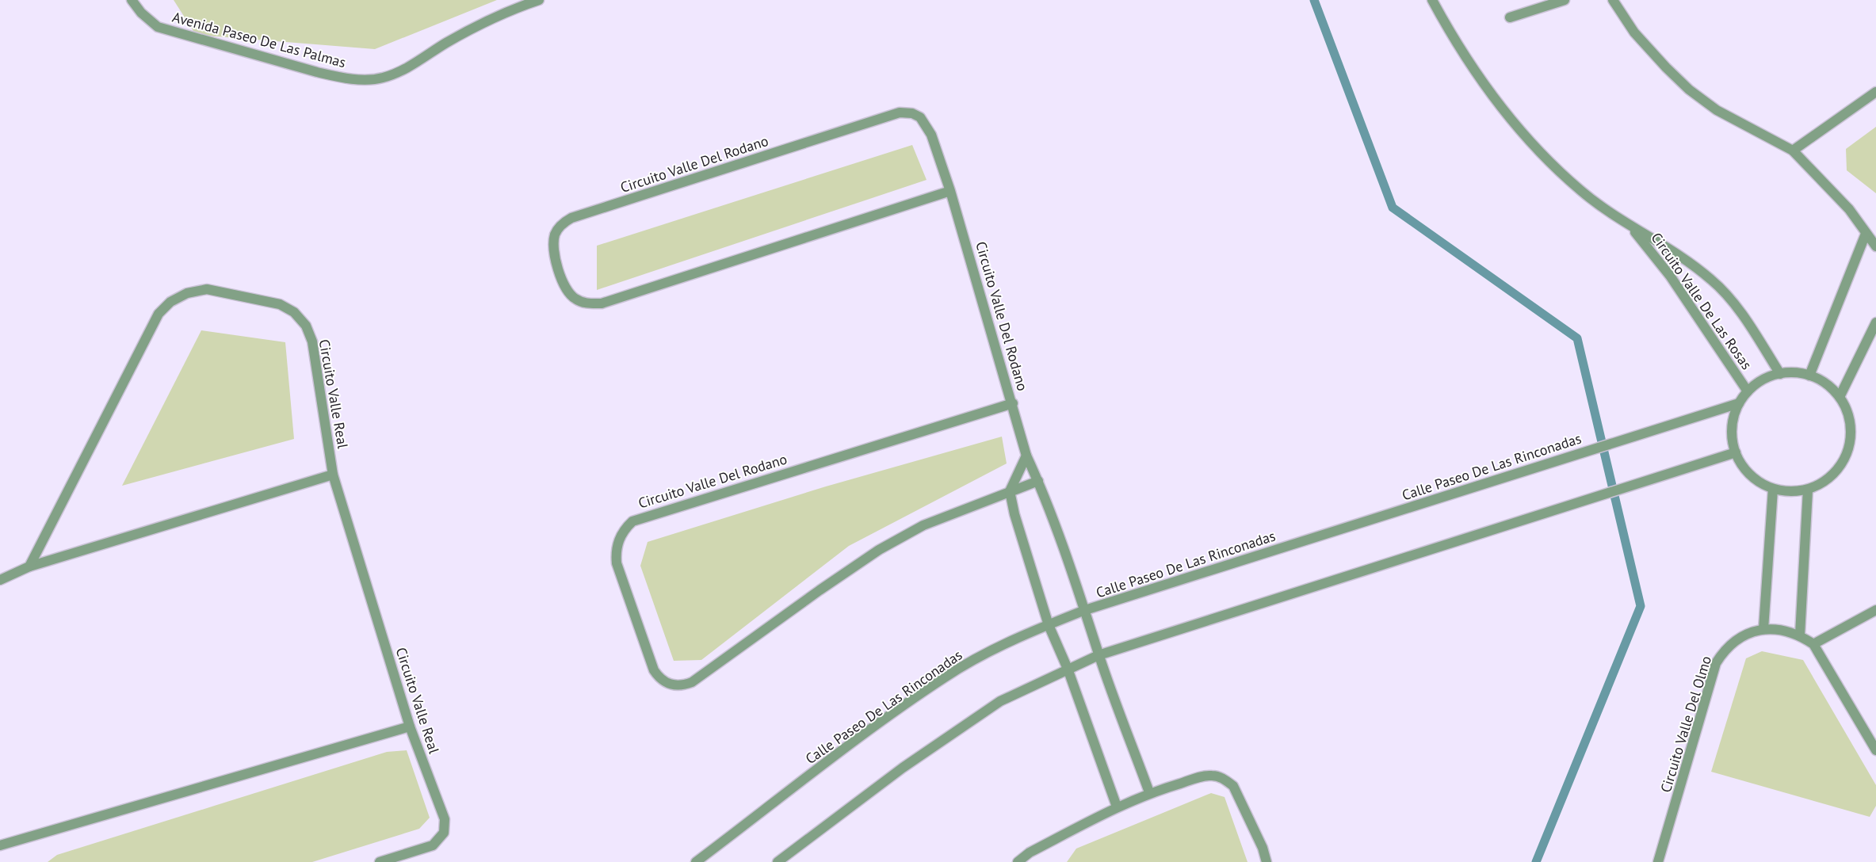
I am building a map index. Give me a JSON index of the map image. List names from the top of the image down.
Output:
{
  "streets": {
    "street": [
      "Avenida Paseo De Las Palmas",
      "Circuito Valle Del Rodano",
      "Circuito Valle De Las Rosas",
      "Circuito Valle Real",
      "Calle Paseo De Las Rinconadas",
      "Circuito Valle Del Olmo"
    ]
  },
  "crossings": [
    ["Circuito Valle Del Rodano", "Calle Paseo De Las Rinconadas"],
    ["Circuito Valle De Las Rosas", "Calle Paseo De Las Rinconadas"]
  ]
}
